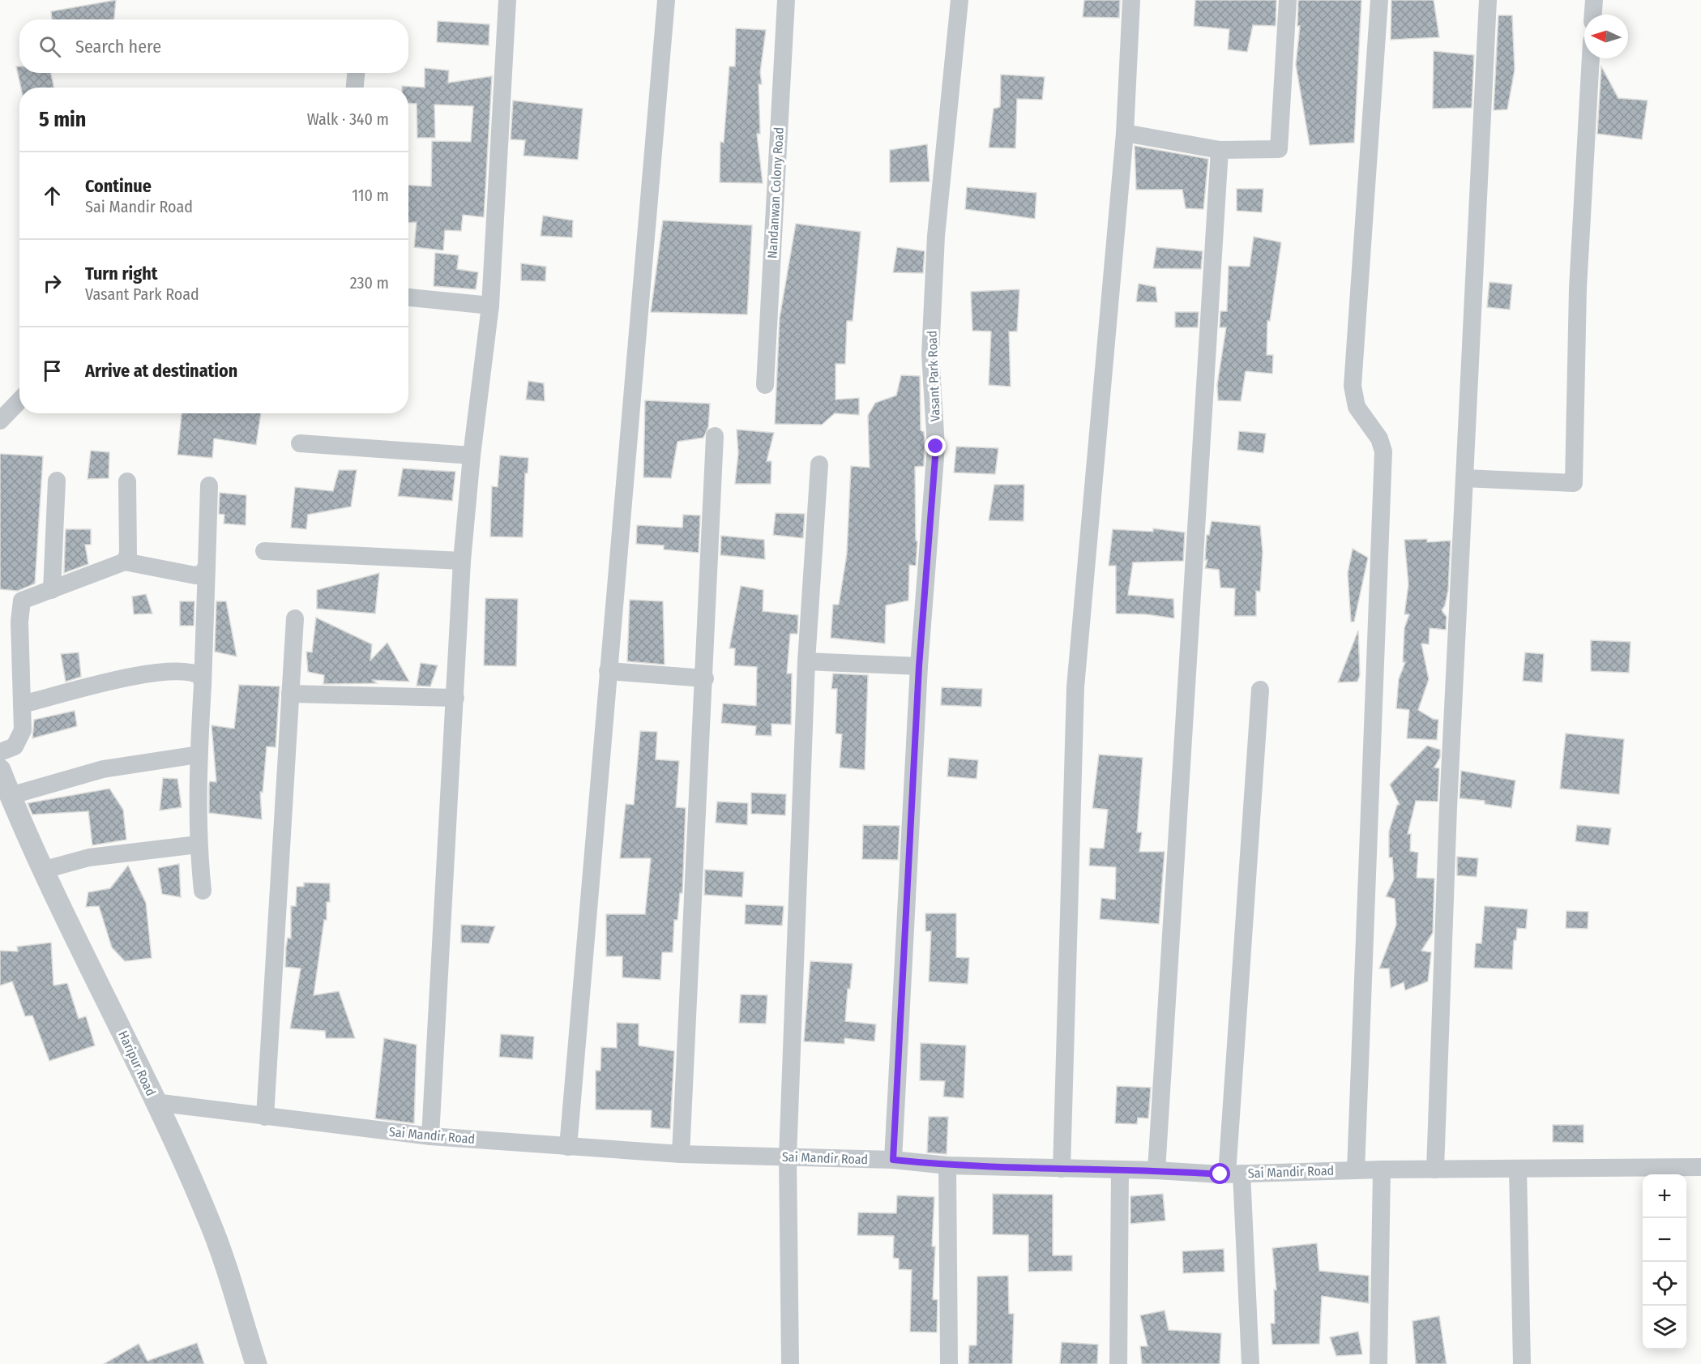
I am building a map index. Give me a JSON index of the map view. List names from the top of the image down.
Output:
{
  "streets": {
    "street": [
      "Nandanwan Colony Road",
      "Vasant Park Road",
      "Haripur Road",
      "Sai Mandir Road"
    ]
  },
  "crossings": [
    ["Vasant Park Road", "Sai Mandir Road"],
    ["Haripur Road", "Sai Mandir Road"]
  ],
  "north": "left",
  "page": {
    "search": "Search here",
    "heading": ["5 min", "Walk · 340 m"],
    "list": [
      ["Continue", "Sai Mandir Road", "110 m"],
      ["Turn right", "Vasant Park Road", "230 m"],
      "Arrive at destination"
    ],
    "map_buttons": ["+", "−"]
  }
}
